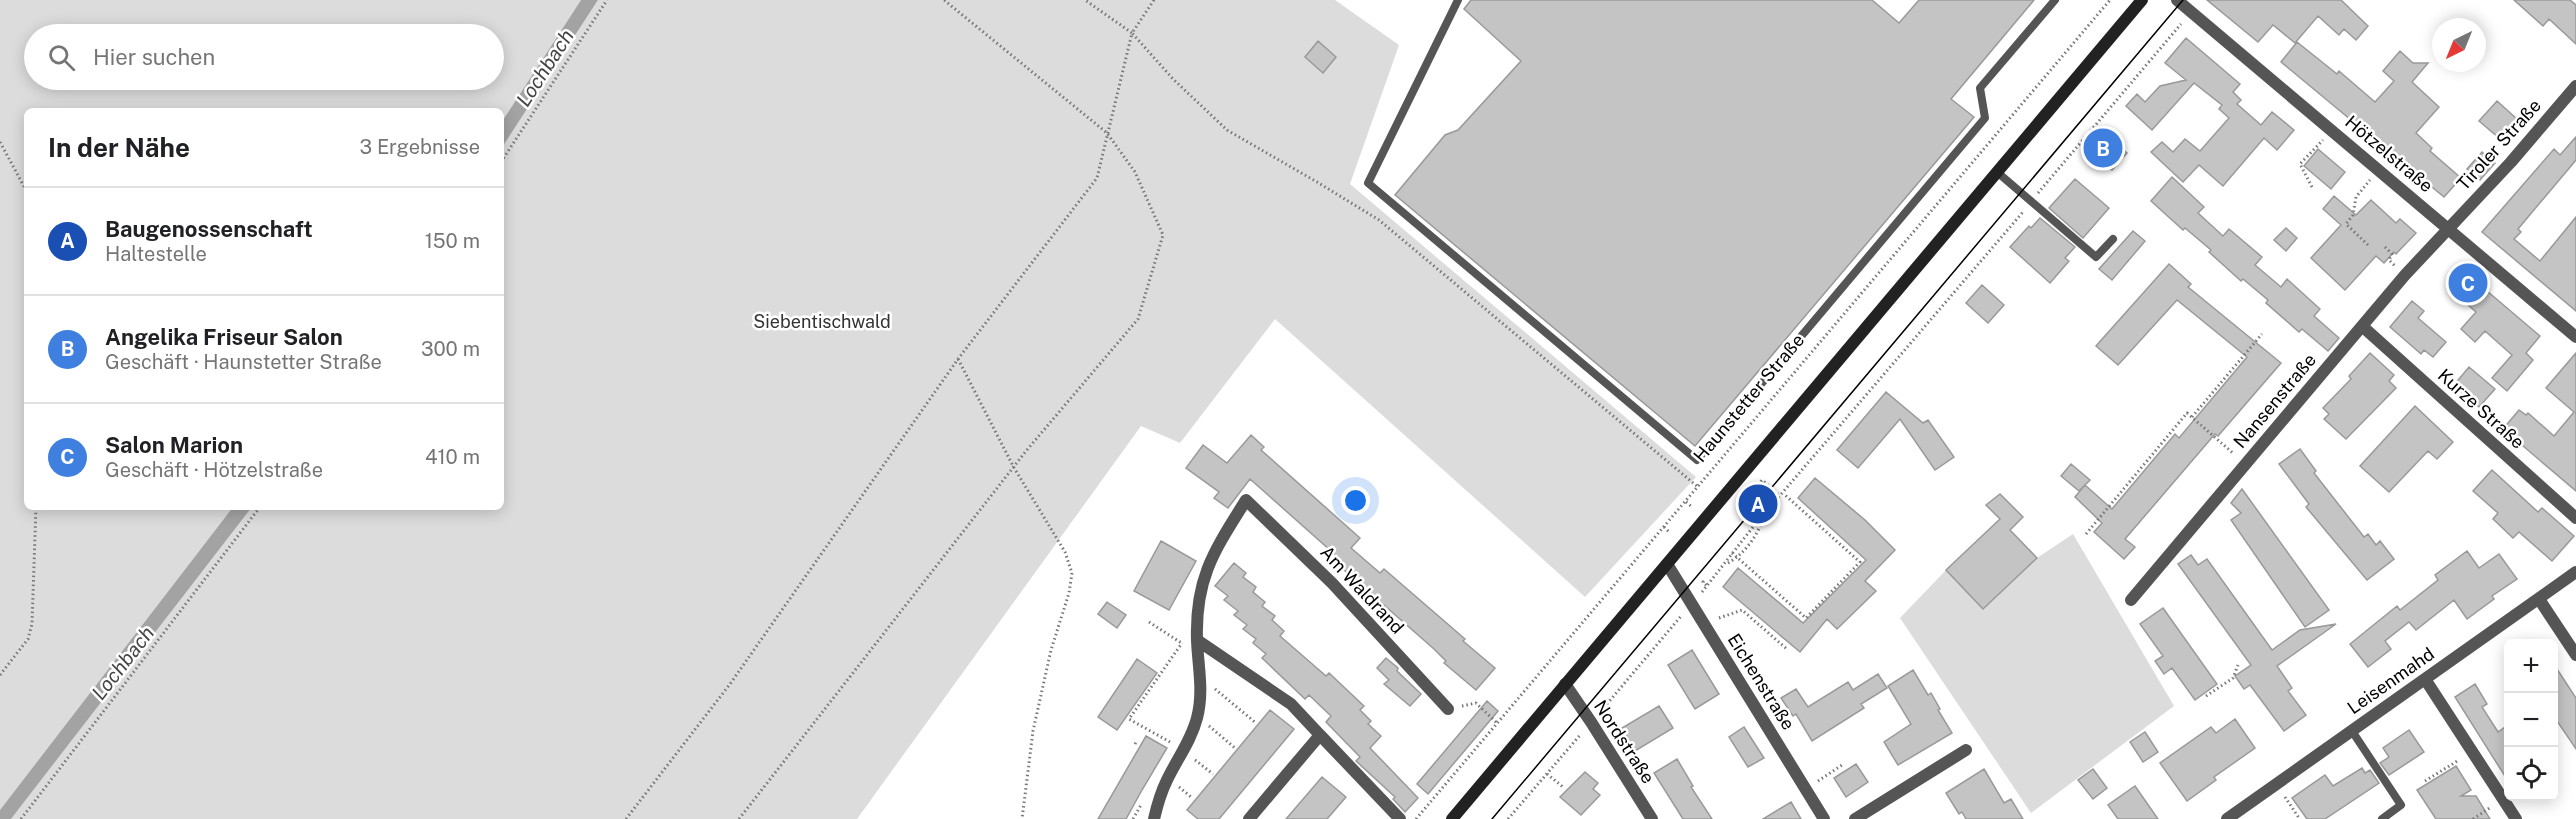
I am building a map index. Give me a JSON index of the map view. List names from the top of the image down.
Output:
{
  "streets": {
    "street": [
      "Tiroler Straße",
      "Hötzelstraße",
      "Nansenstraße",
      "Kurze Straße",
      "Am Waldrand",
      "Leisenmahd",
      "Eichenstraße",
      "Nordstraße"
    ],
    "path": ["Haunstetter Straße"]
  },
  "crossings": [
    ["Tiroler Straße", "Hötzelstraße"],
    ["Tiroler Straße", "Nansenstraße"],
    ["Hötzelstraße", "Nansenstraße"],
    ["Nansenstraße", "Kurze Straße"]
  ],
  "water": ["Lochbach"],
  "parks": ["Siebentischwald"],
  "north": "bottom left",
  "page": {
    "search": "Hier suchen",
    "heading": ["In der Nähe", "3 Ergebnisse"],
    "pins": ["B", "C", "A"],
    "list": [
      {
        "mark": "A",
        "name": "Baugenossenschaft",
        "note": "Haltestelle",
        "value": "150 m"
      },
      {
        "mark": "B",
        "name": "Angelika Friseur Salon",
        "note": "Geschäft · Haunstetter Straße",
        "value": "300 m"
      },
      {
        "mark": "C",
        "name": "Salon Marion",
        "note": "Geschäft · Hötzelstraße",
        "value": "410 m"
      }
    ],
    "map_buttons": ["+", "−"]
  }
}
